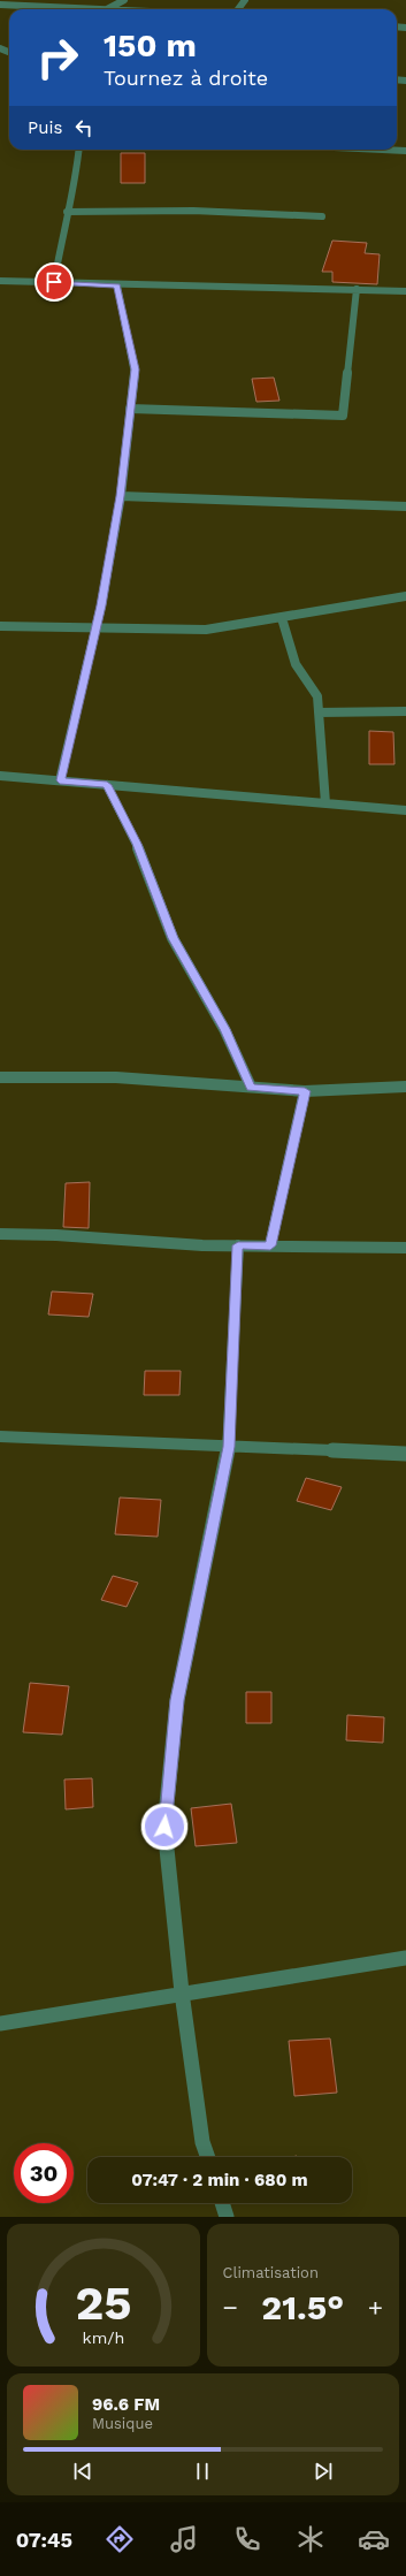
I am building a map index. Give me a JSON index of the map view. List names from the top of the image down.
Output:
{
  "page": {
    "turn": ["150 m", "Tournez à droite"],
    "then": "Puis",
    "limit": "30",
    "trip": "07:47 · 2 min · 680 m",
    "tile": "Climatisation",
    "heat": ["−", "21.5°", "+"],
    "song": ["96.6 FM", "Musique"],
    "tabs": "07:45",
    "gauge": ["25", "km/h"]
  }
}
